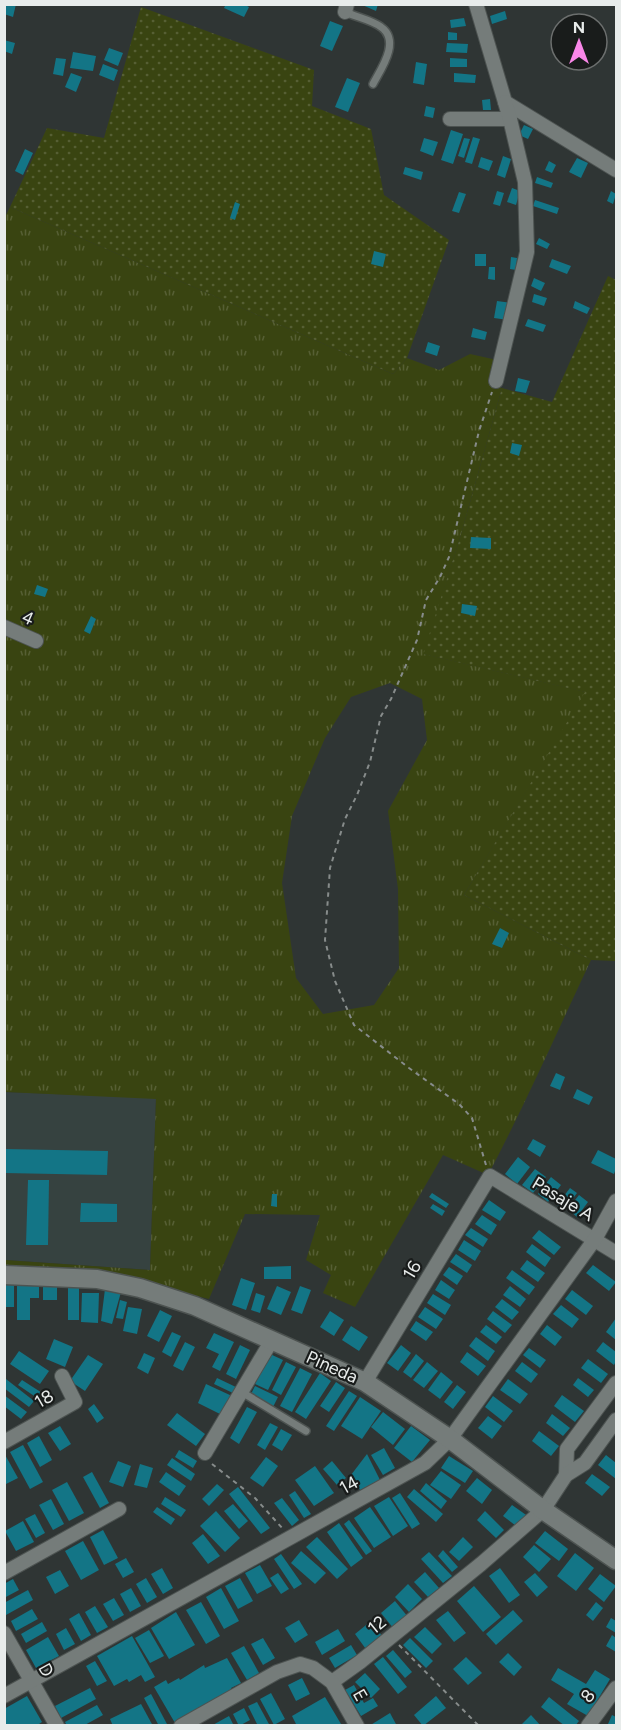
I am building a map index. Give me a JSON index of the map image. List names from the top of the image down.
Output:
{
  "streets": {
    "street": [
      "4",
      "Pasaje A",
      "16",
      "Pineda",
      "18",
      "14",
      "12",
      "D",
      "E",
      "8"
    ]
  },
  "crossings": [
    ["Pasaje A", "16"],
    ["Pasaje A", "14"],
    ["16", "Pineda"],
    ["Pineda", "14"],
    ["Pineda", "12"],
    ["14", "D"],
    ["12", "E"]
  ],
  "north": "top"
}
